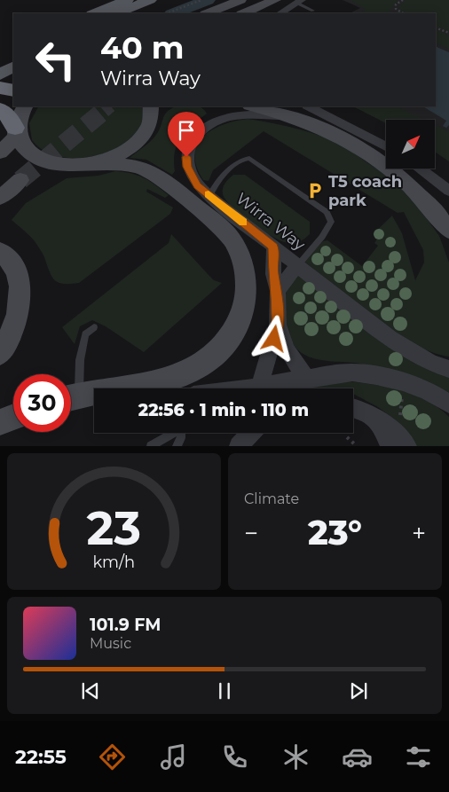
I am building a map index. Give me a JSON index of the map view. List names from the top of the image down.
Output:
{
  "streets": {
    "street": ["Wirra Way"]
  },
  "places": {
    "parking": ["T5 coach park"]
  },
  "north": "top right",
  "page": {
    "turn": ["40 m", "Wirra Way"],
    "limit": "30",
    "trip": "22:56 · 1 min · 110 m",
    "tile": "Climate",
    "heat": ["−", "23°", "+"],
    "song": ["101.9 FM", "Music"],
    "tabs": "22:55",
    "gauge": ["23", "km/h"]
  }
}
